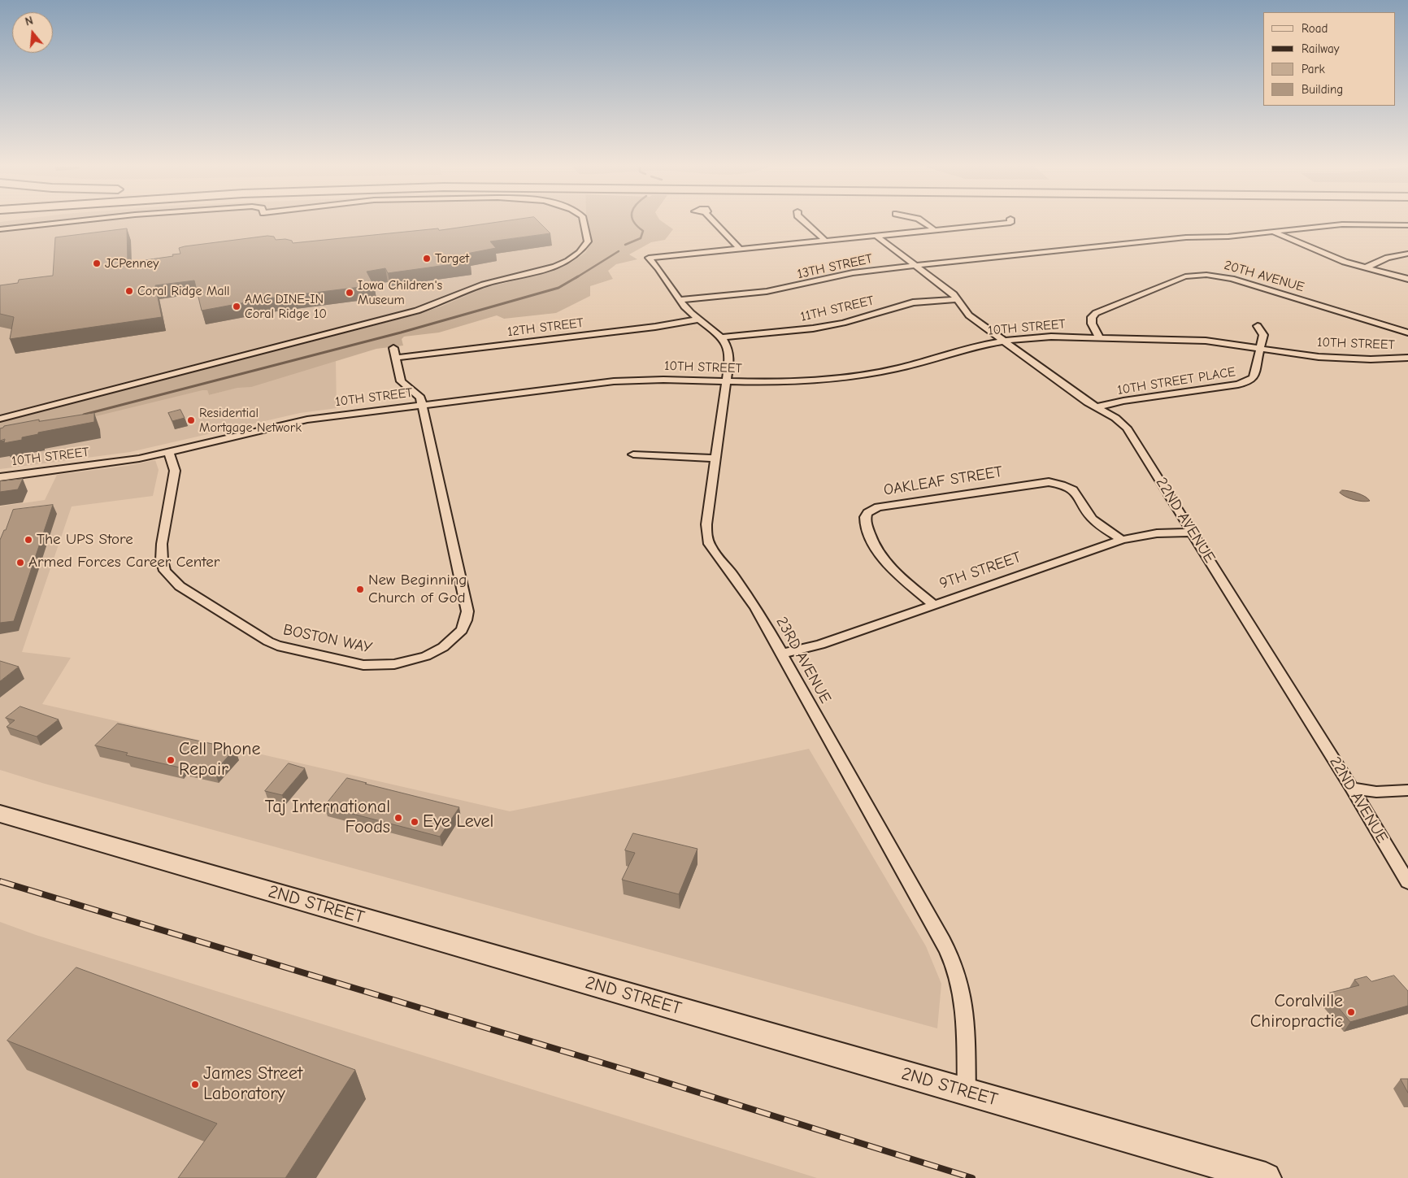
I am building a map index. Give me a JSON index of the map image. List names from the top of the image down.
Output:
{
  "streets": {
    "main road": ["2ND STREET"],
    "street": [
      "13TH STREET",
      "20TH AVENUE",
      "11TH STREET",
      "12TH STREET",
      "10TH STREET",
      "10TH STREET PLACE",
      "OAKLEAF STREET",
      "22ND AVENUE",
      "9TH STREET",
      "BOSTON WAY",
      "23RD AVENUE"
    ]
  },
  "crossings": [
    ["13TH STREET", "22ND AVENUE"],
    ["13TH STREET", "23RD AVENUE"],
    ["20TH AVENUE", "10TH STREET"],
    ["11TH STREET", "22ND AVENUE"],
    ["11TH STREET", "23RD AVENUE"],
    ["12TH STREET", "23RD AVENUE"],
    ["10TH STREET", "10TH STREET PLACE"],
    ["10TH STREET", "22ND AVENUE"],
    ["10TH STREET", "BOSTON WAY"],
    ["10TH STREET", "23RD AVENUE"],
    ["10TH STREET PLACE", "22ND AVENUE"],
    ["OAKLEAF STREET", "9TH STREET"],
    ["22ND AVENUE", "9TH STREET"],
    ["9TH STREET", "23RD AVENUE"],
    ["23RD AVENUE", "2ND STREET"]
  ],
  "places": [
    "Target",
    "JCPenney",
    "Coral Ridge Mall",
    "Iowa Children's Museum",
    "AMC DINE-IN Coral Ridge 10",
    "Residential Mortgage Network",
    "The UPS Store",
    "Armed Forces Career Center",
    "New Beginning Church of God",
    "Cell Phone Repair",
    "Taj International Foods",
    "Eye Level",
    "Coralville Chiropractic",
    "James Street Laboratory"
  ],
  "legend": [
    "Road",
    "Railway",
    "Park",
    "Building"
  ],
  "north": "top"
}
